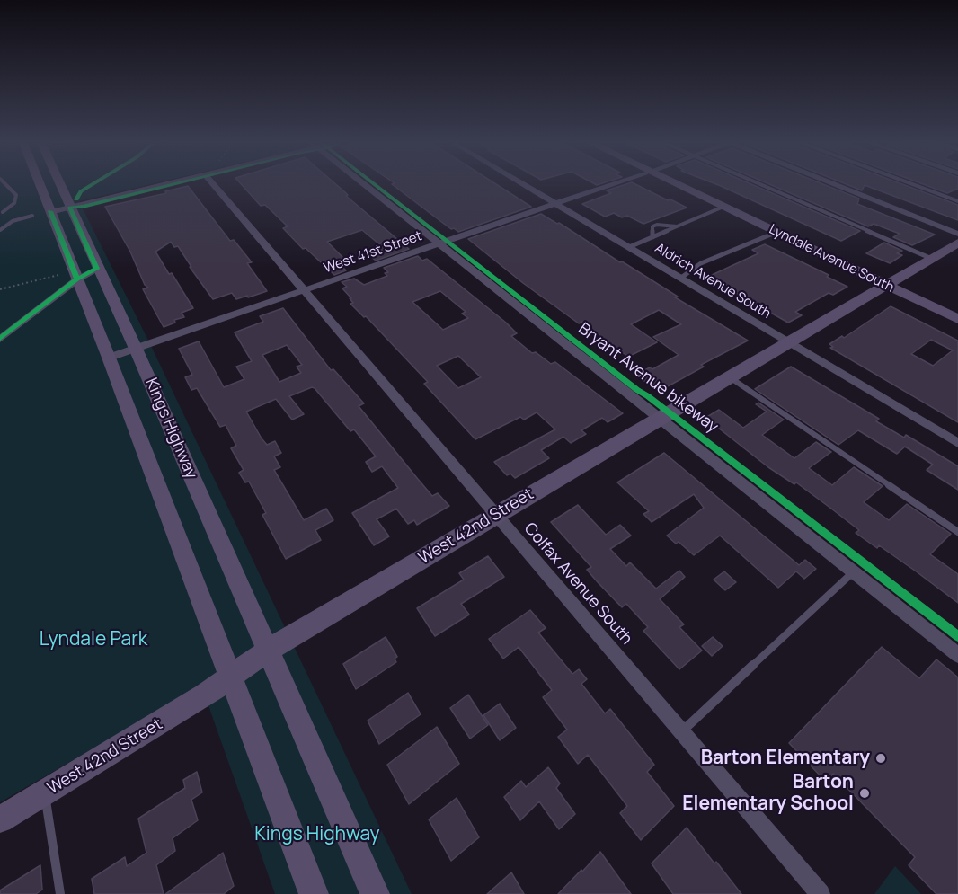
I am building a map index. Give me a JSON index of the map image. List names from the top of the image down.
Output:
{
  "streets": {
    "street": [
      "West 41st Street",
      "Lyndale Avenue South",
      "Aldrich Avenue South",
      "Kings Highway",
      "West 42nd Street",
      "Colfax Avenue South"
    ],
    "cycle path": ["Bryant Avenue bikeway"]
  },
  "crossings": [
    ["West 41st Street", "Aldrich Avenue South"],
    ["West 41st Street", "Kings Highway"],
    ["West 41st Street", "Colfax Avenue South"],
    ["Lyndale Avenue South", "West 42nd Street"],
    ["Aldrich Avenue South", "West 42nd Street"],
    ["Kings Highway", "West 42nd Street"],
    ["West 42nd Street", "Colfax Avenue South"]
  ],
  "parks": ["Lyndale Park", "Kings Highway"],
  "places": ["Barton Elementary", "Barton Elementary School"]
}
